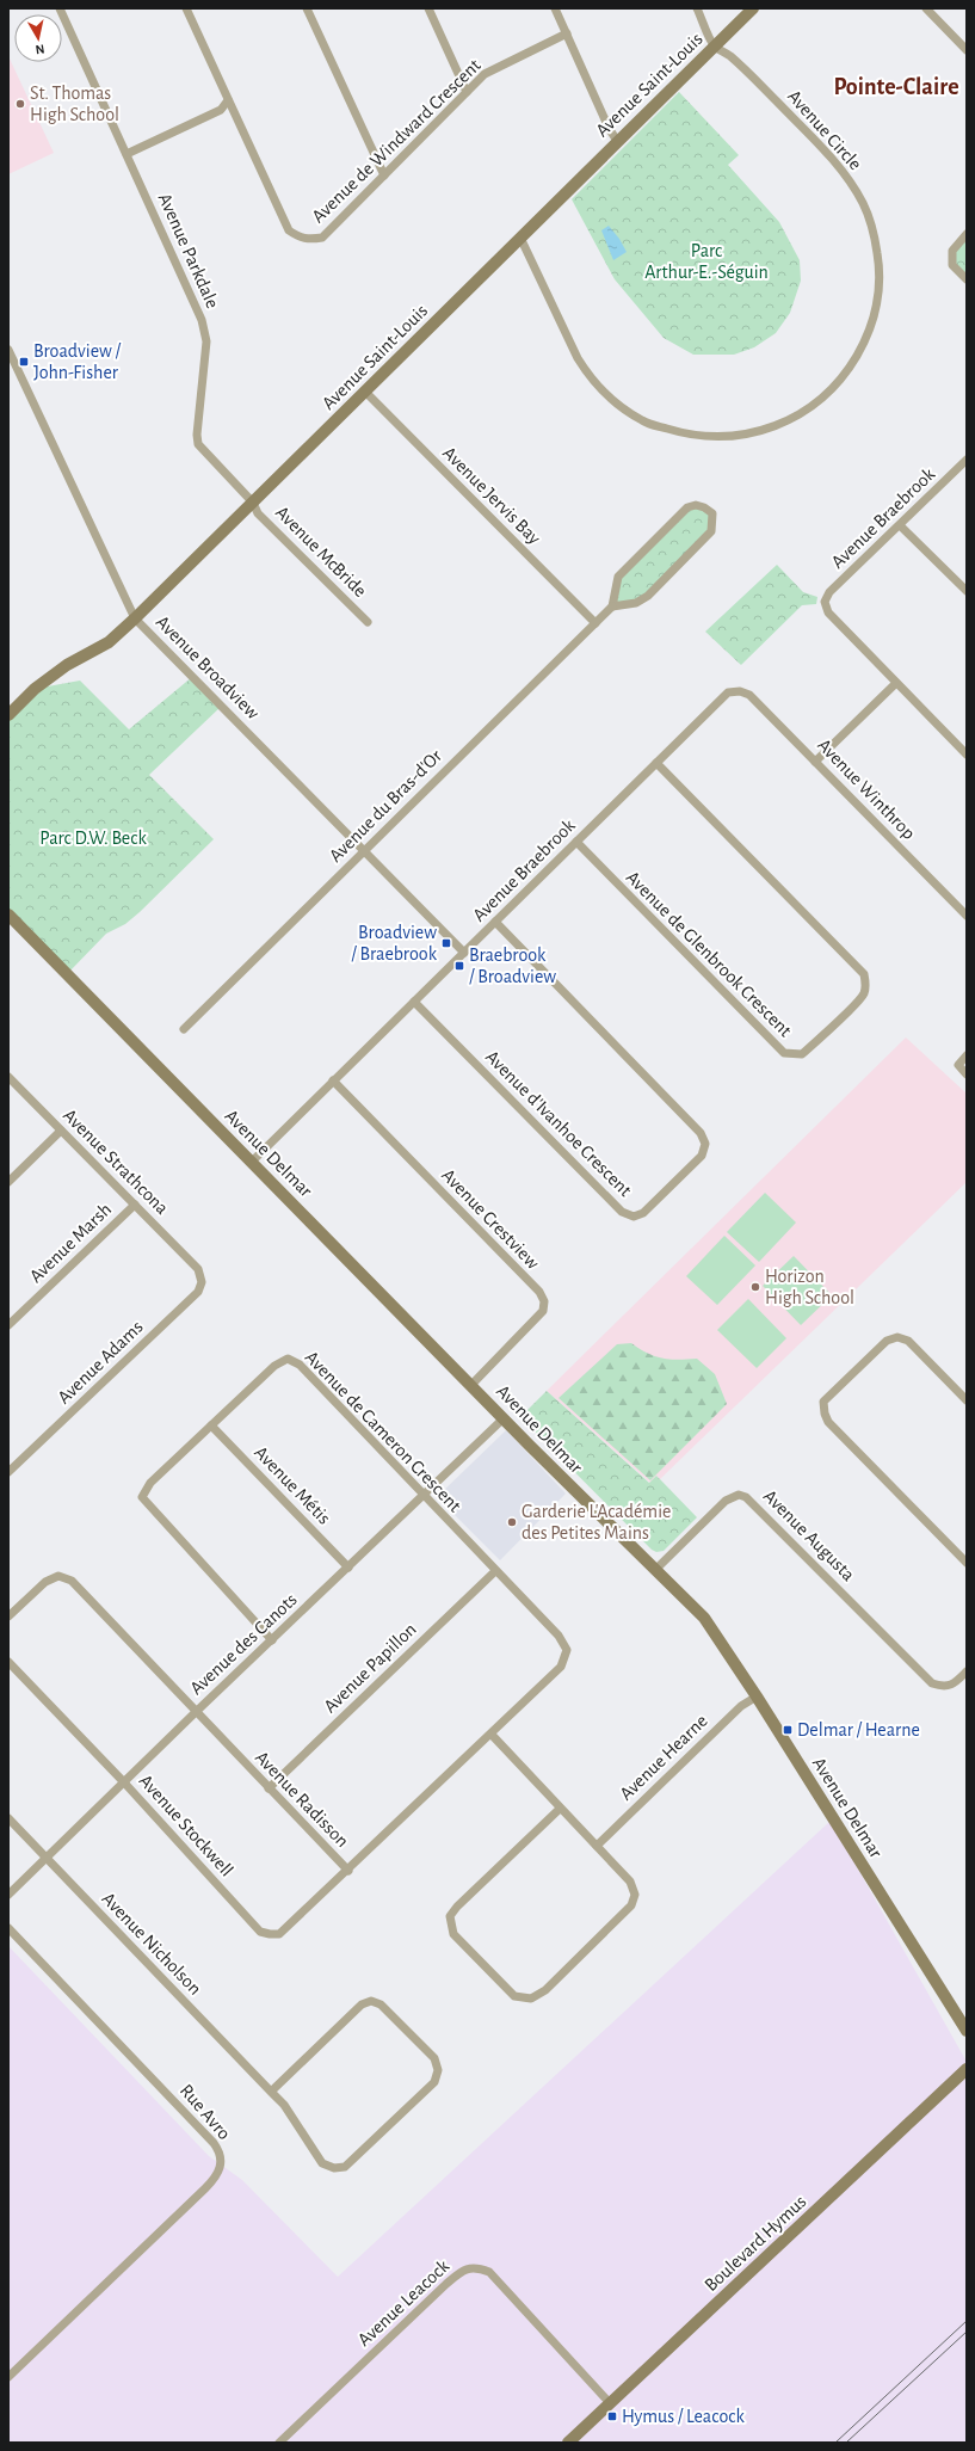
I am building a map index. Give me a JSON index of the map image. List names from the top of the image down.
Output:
{
  "streets": {
    "street": [
      "Avenue Saint-Louis",
      "Avenue Circle",
      "Avenue de Windward Crescent",
      "Avenue Parkdale",
      "Avenue Jervis Bay",
      "Avenue Braebrook",
      "Avenue McBride",
      "Avenue Broadview",
      "Avenue Winthrop",
      "Avenue du Bras-d'Or",
      "Avenue de Glenbrook Crescent",
      "Avenue d'Ivanhoe Crescent",
      "Avenue Delmar",
      "Avenue Strathcona",
      "Avenue Crestview",
      "Avenue Marsh",
      "Avenue Adams",
      "Avenue de Cameron Crescent",
      "Avenue Métis",
      "Avenue Augusta",
      "Avenue des Canots",
      "Avenue Papillon",
      "Avenue Hearne",
      "Avenue Radisson",
      "Avenue Stockwell",
      "Avenue Nicholson",
      "Rue Avro",
      "Boulevard Hymus",
      "Avenue Leacock"
    ]
  },
  "crossings": [
    ["Avenue Saint-Louis", "Avenue Circle"],
    ["Avenue Saint-Louis", "Avenue Parkdale"],
    ["Avenue Saint-Louis", "Avenue Jervis Bay"],
    ["Avenue Saint-Louis", "Avenue McBride"],
    ["Avenue Saint-Louis", "Avenue Broadview"],
    ["Avenue Parkdale", "Avenue McBride"],
    ["Avenue Jervis Bay", "Avenue du Bras-d'Or"],
    ["Avenue Braebrook", "Avenue Broadview"],
    ["Avenue Braebrook", "Avenue Winthrop"],
    ["Avenue Braebrook", "Avenue de Glenbrook Crescent"],
    ["Avenue Braebrook", "Avenue d'Ivanhoe Crescent"],
    ["Avenue Braebrook", "Avenue Delmar"],
    ["Avenue Braebrook", "Avenue Crestview"],
    ["Avenue Broadview", "Avenue du Bras-d'Or"],
    ["Avenue Delmar", "Avenue Crestview"],
    ["Avenue Delmar", "Avenue Augusta"],
    ["Avenue Delmar", "Avenue des Canots"],
    ["Avenue Delmar", "Avenue Hearne"],
    ["Avenue Strathcona", "Avenue Marsh"],
    ["Avenue Strathcona", "Avenue Adams"],
    ["Avenue de Cameron Crescent", "Avenue Métis"],
    ["Avenue de Cameron Crescent", "Avenue des Canots"],
    ["Avenue de Cameron Crescent", "Avenue Papillon"],
    ["Avenue de Cameron Crescent", "Avenue Radisson"],
    ["Avenue Métis", "Avenue des Canots"],
    ["Avenue des Canots", "Avenue Radisson"],
    ["Avenue des Canots", "Avenue Stockwell"],
    ["Avenue des Canots", "Avenue Nicholson"],
    ["Avenue Papillon", "Avenue Radisson"],
    ["Avenue Radisson", "Avenue Stockwell"],
    ["Boulevard Hymus", "Avenue Leacock"]
  ],
  "districts": ["Pointe-Claire"],
  "parks": ["Parc Arthur-E.-Séguin", "Parc D.W. Beck"],
  "places": {
    "other": ["St. Thomas High School", "Horizon High School", "Garderie L'Académie des Petites Mains"],
    "transit": [
      "Broadview / John-Fisher",
      "Broadview / Braebrook",
      "Braebrook / Broadview",
      "Delmar / Hearne",
      "Hymus / Leacock"
    ]
  },
  "north": "bottom"
}
